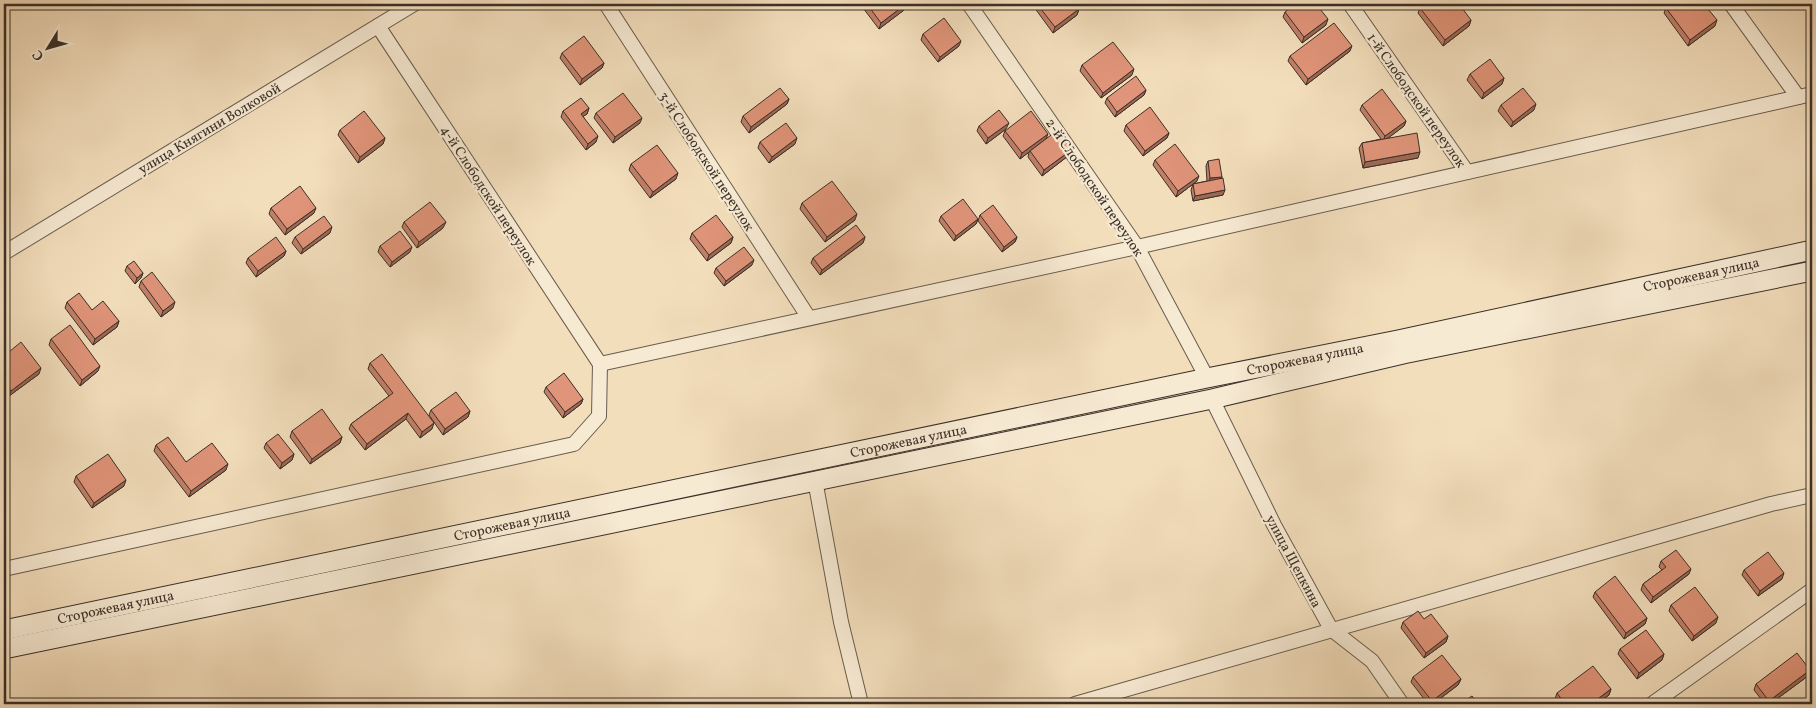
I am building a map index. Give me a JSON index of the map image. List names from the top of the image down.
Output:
{
  "streets": {
    "main road": ["Сторожевая улица"],
    "street": [
      "1-й Слободской переулок",
      "улица Княгини Волковой",
      "3-й Слободской переулок",
      "2-й Слободской переулок",
      "4-й Слободской переулок",
      "улица Щепкина"
    ]
  },
  "crossings": [
    ["улица Княгини Волковой", "4-й Слободской переулок"],
    ["2-й Слободской переулок", "Сторожевая улица"],
    ["Сторожевая улица", "улица Щепкина"]
  ],
  "north": "bottom left"
}
